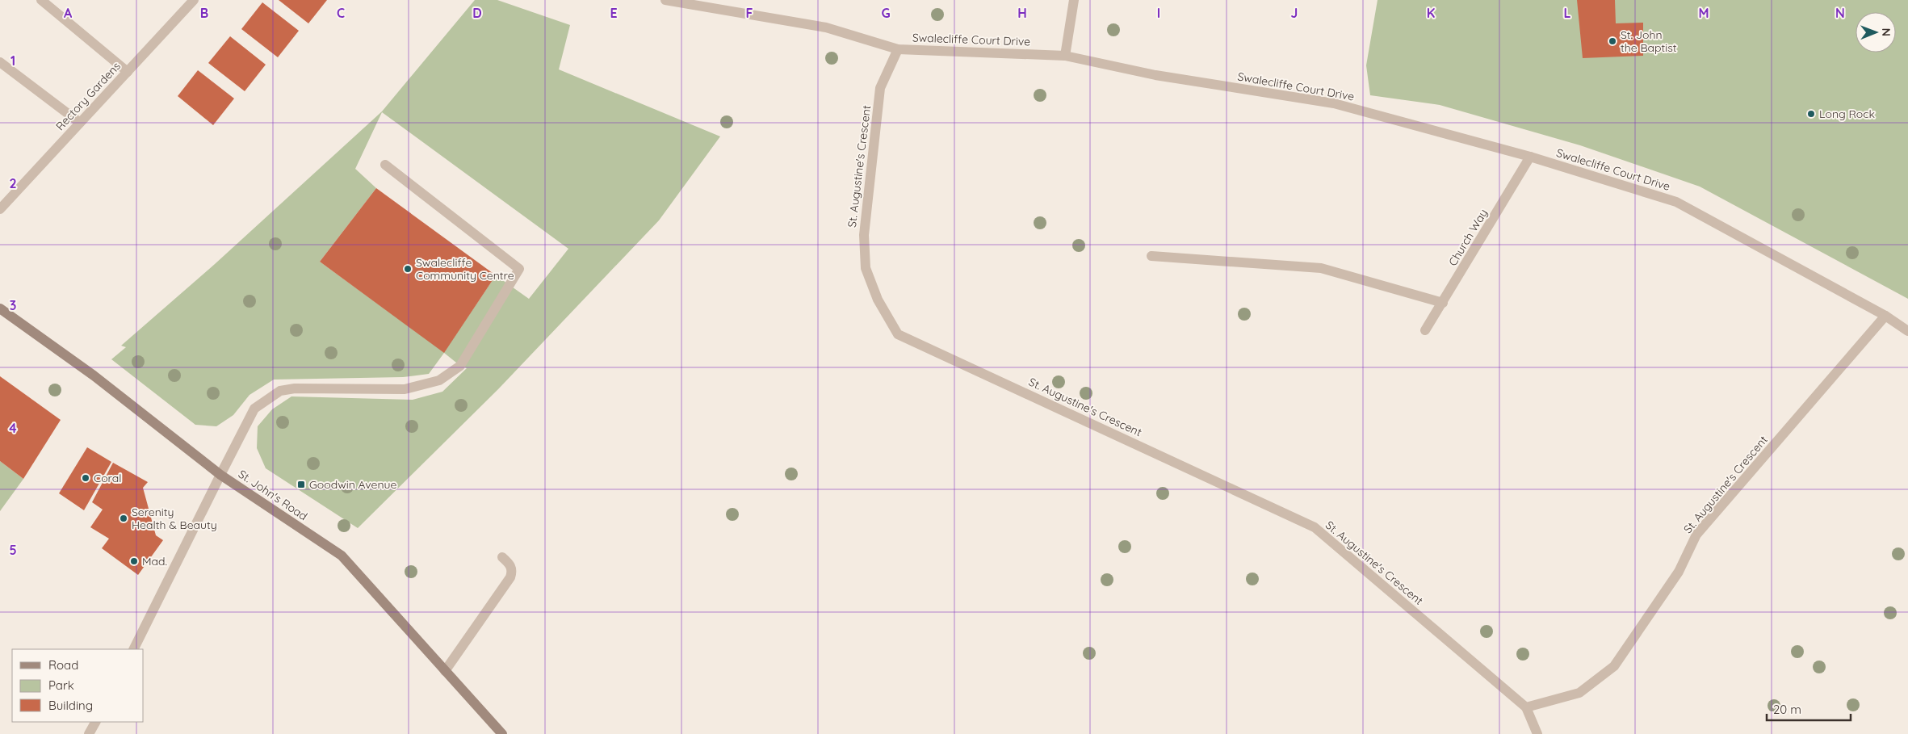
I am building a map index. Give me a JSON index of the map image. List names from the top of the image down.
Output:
{
  "streets": {
    "main road": ["St. John's Road"],
    "street": [
      "Swalecliffe Court Drive",
      "Rectory Gardens",
      "St. Augustine's Crescent",
      "Church Way"
    ]
  },
  "crossings": [
    ["Swalecliffe Court Drive", "St. Augustine's Crescent"],
    ["Swalecliffe Court Drive", "Church Way"]
  ],
  "places": {
    "other": [
      "St. John the Baptist",
      "Long Rock",
      "Swalecliffe Community Centre",
      "Coral",
      "Serenity Health & Beauty",
      "Mad."
    ],
    "transit": ["Goodwin Avenue"]
  },
  "legend": ["Road", "Park", "Building"],
  "scale_bar": "20 m",
  "north": "right",
  "grid": {
    "columns": [
      "A",
      "B",
      "C",
      "D",
      "E",
      "F",
      "G",
      "H",
      "I",
      "J",
      "K",
      "L",
      "M",
      "N"
    ],
    "rows": [
      "1",
      "2",
      "3",
      "4",
      "5"
    ]
  }
}
